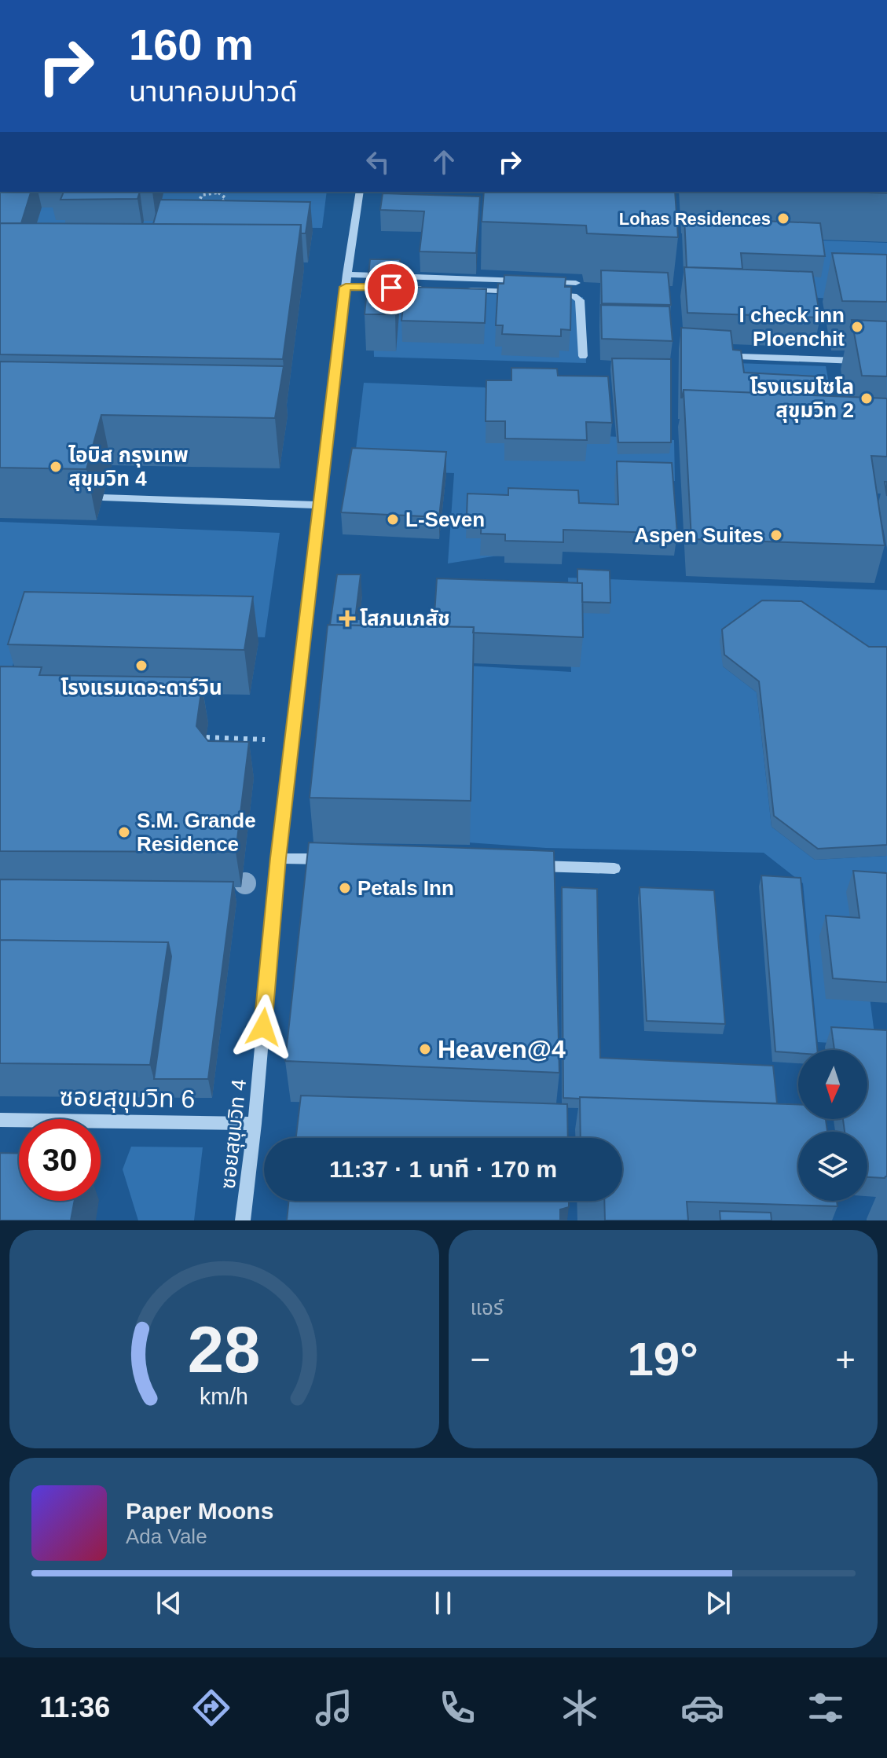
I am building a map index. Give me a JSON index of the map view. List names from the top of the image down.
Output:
{
  "streets": {
    "street": ["ซอยสุขุมวิท 6", "ซอยสุขุมวิท 4"]
  },
  "crossings": [
    ["ซอยสุขุมวิท 6", "ซอยสุขุมวิท 4"]
  ],
  "places": {
    "other": [
      "Lohas Residences",
      "I check inn Ploenchit",
      "โรงแรมโซโล สุขุมวิท 2",
      "ไอบิส กรุงเทพ สุขุมวิท 4",
      "L-Seven",
      "Aspen Suites",
      "โรงแรมเดอะดาร์วิน",
      "S.M. Grande Residence",
      "Petals Inn",
      "Heaven@4"
    ],
    "health": ["โสภนเภสัช"]
  },
  "north": "bottom",
  "page": {
    "turn": ["160 m", "นานาคอมปาวด์"],
    "limit": "30",
    "trip": "11:37 · 1 นาที · 170 m",
    "tile": "แอร์",
    "heat": ["−", "19°", "+"],
    "song": ["Paper Moons", "Ada Vale"],
    "tabs": "11:36",
    "gauge": ["28", "km/h"]
  }
}
